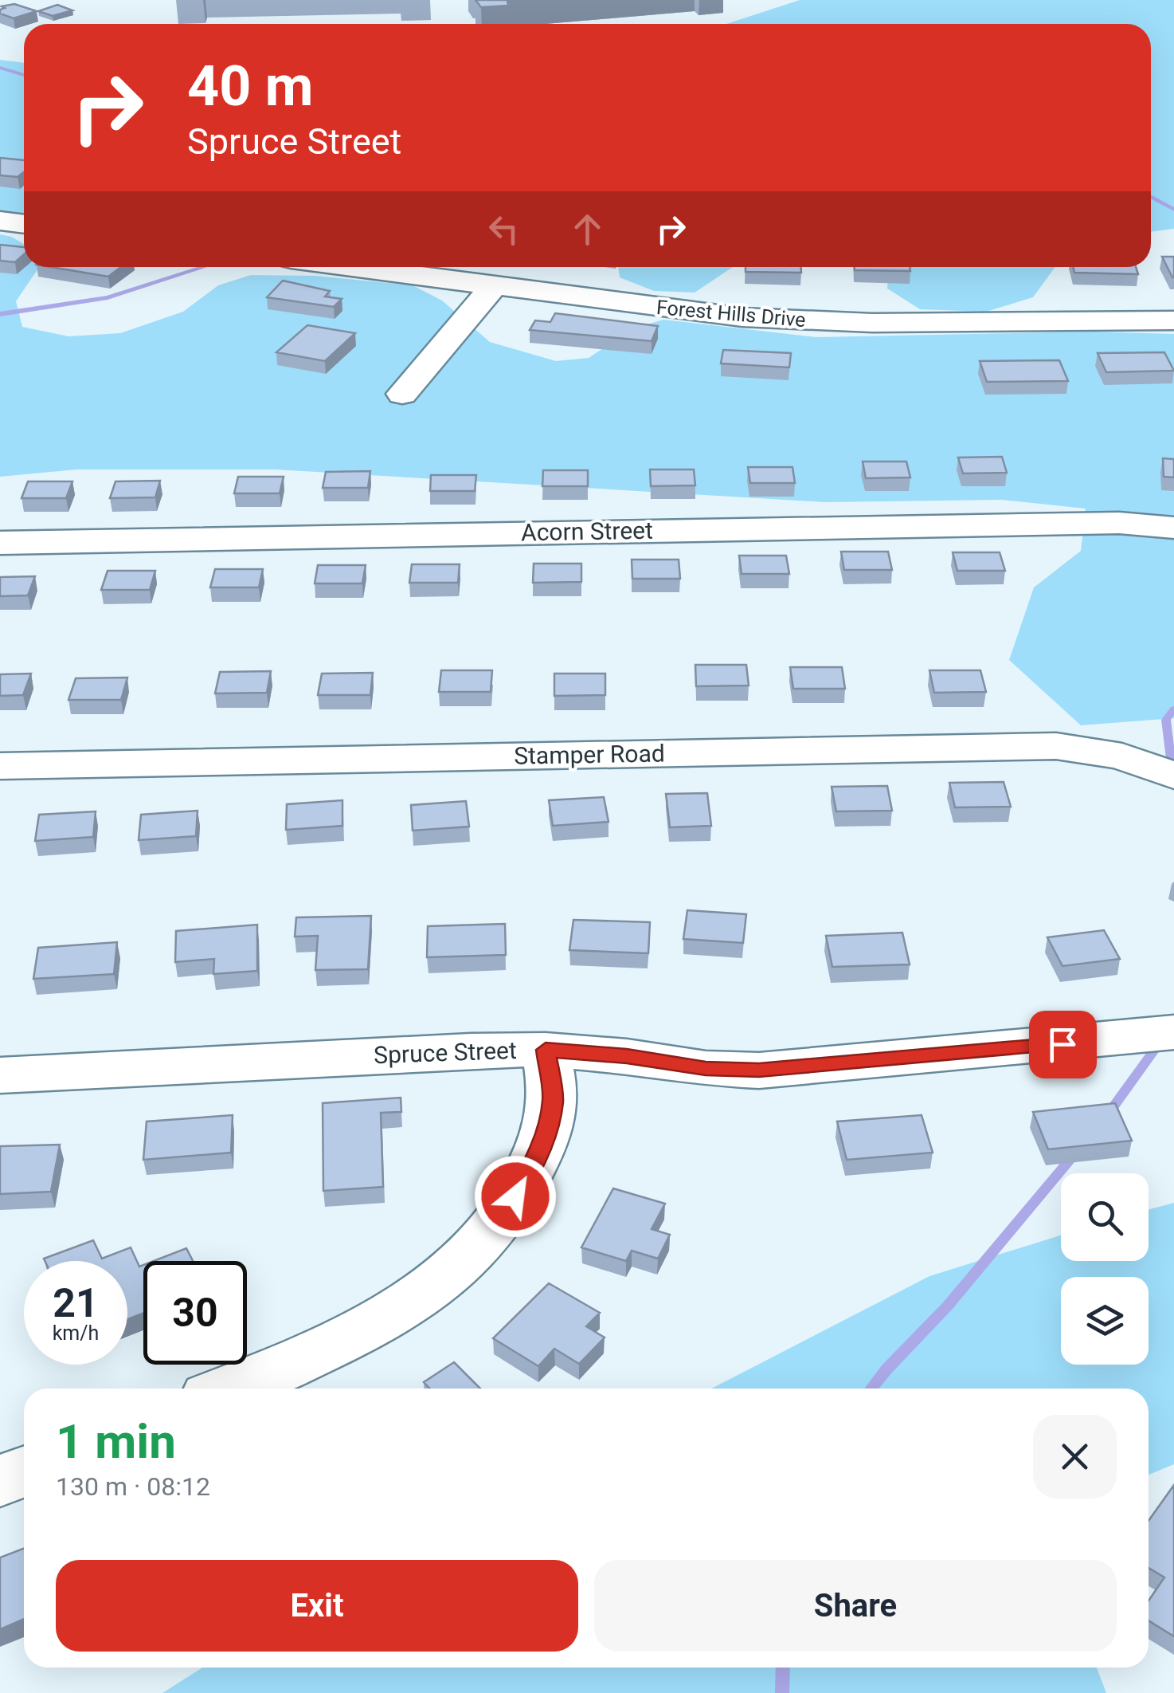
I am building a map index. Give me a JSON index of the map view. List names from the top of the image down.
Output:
{
  "streets": {
    "street": [
      "Forest Hills Drive",
      "Acorn Street",
      "Stamper Road",
      "Spruce Street"
    ]
  },
  "page": {
    "turn": ["40 m", "Spruce Street"],
    "speed": "21 km/h",
    "limit": "30",
    "heading": ["1 min", "130 m · 08:12"],
    "buttons": ["Exit", "Share"]
  }
}
